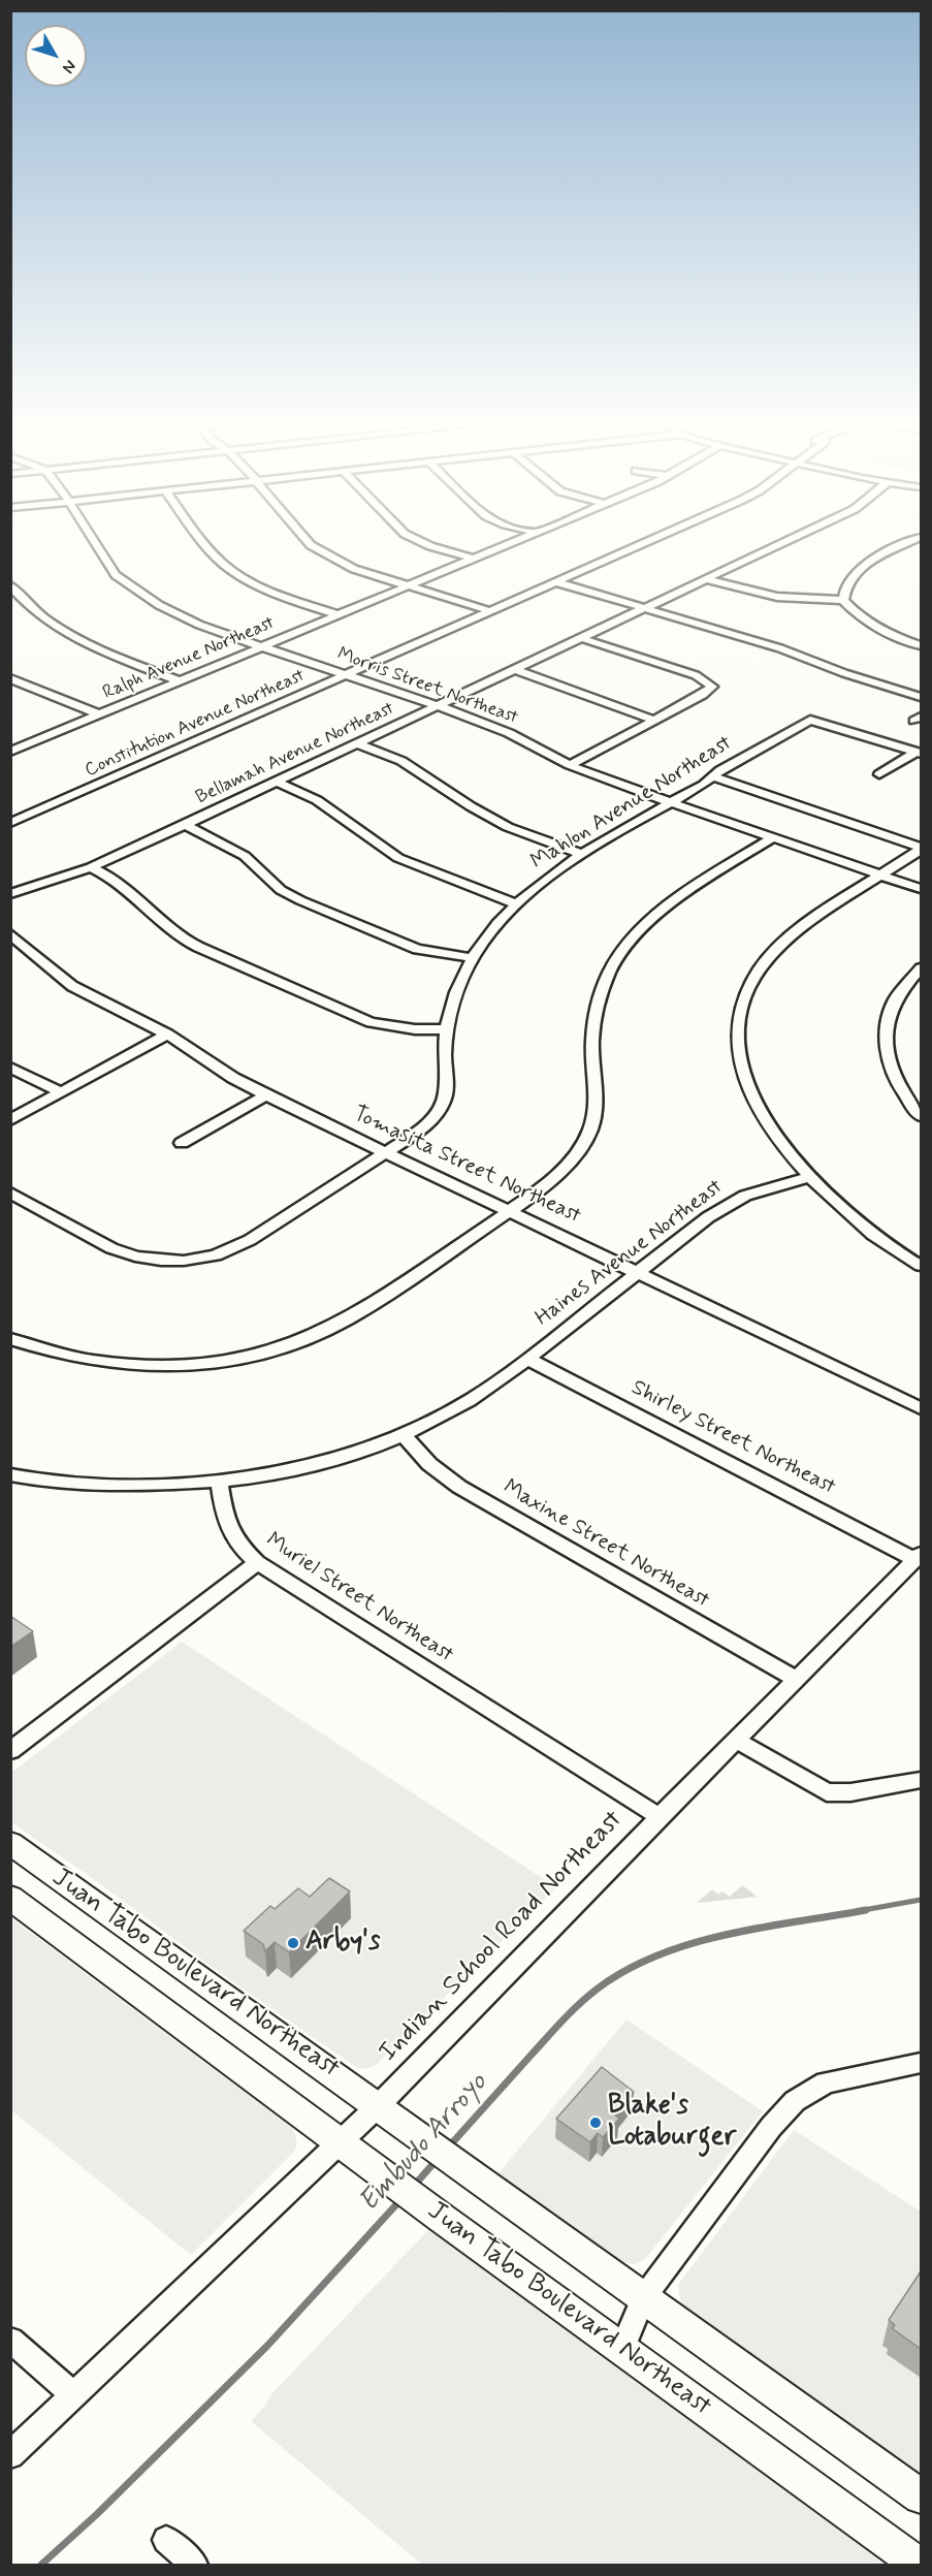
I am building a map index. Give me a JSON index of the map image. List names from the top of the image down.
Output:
{
  "streets": {
    "main road": ["Juan Tabo Boulevard Northeast"],
    "street": [
      "Ralph Avenue Northeast",
      "Morris Street Northeast",
      "Constitution Avenue Northeast",
      "Bellamah Avenue Northeast",
      "Mahlon Avenue Northeast",
      "Tomasita Street Northeast",
      "Haines Avenue Northeast",
      "Shirley Street Northeast",
      "Maxine Street Northeast",
      "Muriel Street Northeast",
      "Indian School Road Northeast"
    ]
  },
  "crossings": [
    ["Ralph Avenue Northeast", "Morris Street Northeast"],
    ["Morris Street Northeast", "Constitution Avenue Northeast"],
    ["Morris Street Northeast", "Bellamah Avenue Northeast"],
    ["Morris Street Northeast", "Mahlon Avenue Northeast"],
    ["Mahlon Avenue Northeast", "Tomasita Street Northeast"],
    ["Tomasita Street Northeast", "Haines Avenue Northeast"],
    ["Haines Avenue Northeast", "Shirley Street Northeast"],
    ["Haines Avenue Northeast", "Maxine Street Northeast"],
    ["Haines Avenue Northeast", "Muriel Street Northeast"],
    ["Shirley Street Northeast", "Indian School Road Northeast"],
    ["Maxine Street Northeast", "Indian School Road Northeast"],
    ["Muriel Street Northeast", "Indian School Road Northeast"],
    ["Indian School Road Northeast", "Juan Tabo Boulevard Northeast"]
  ],
  "water": ["Embudo Arroyo"],
  "places": ["Arby's", "Blake's Lotaburger"],
  "north": "bottom right"
}
